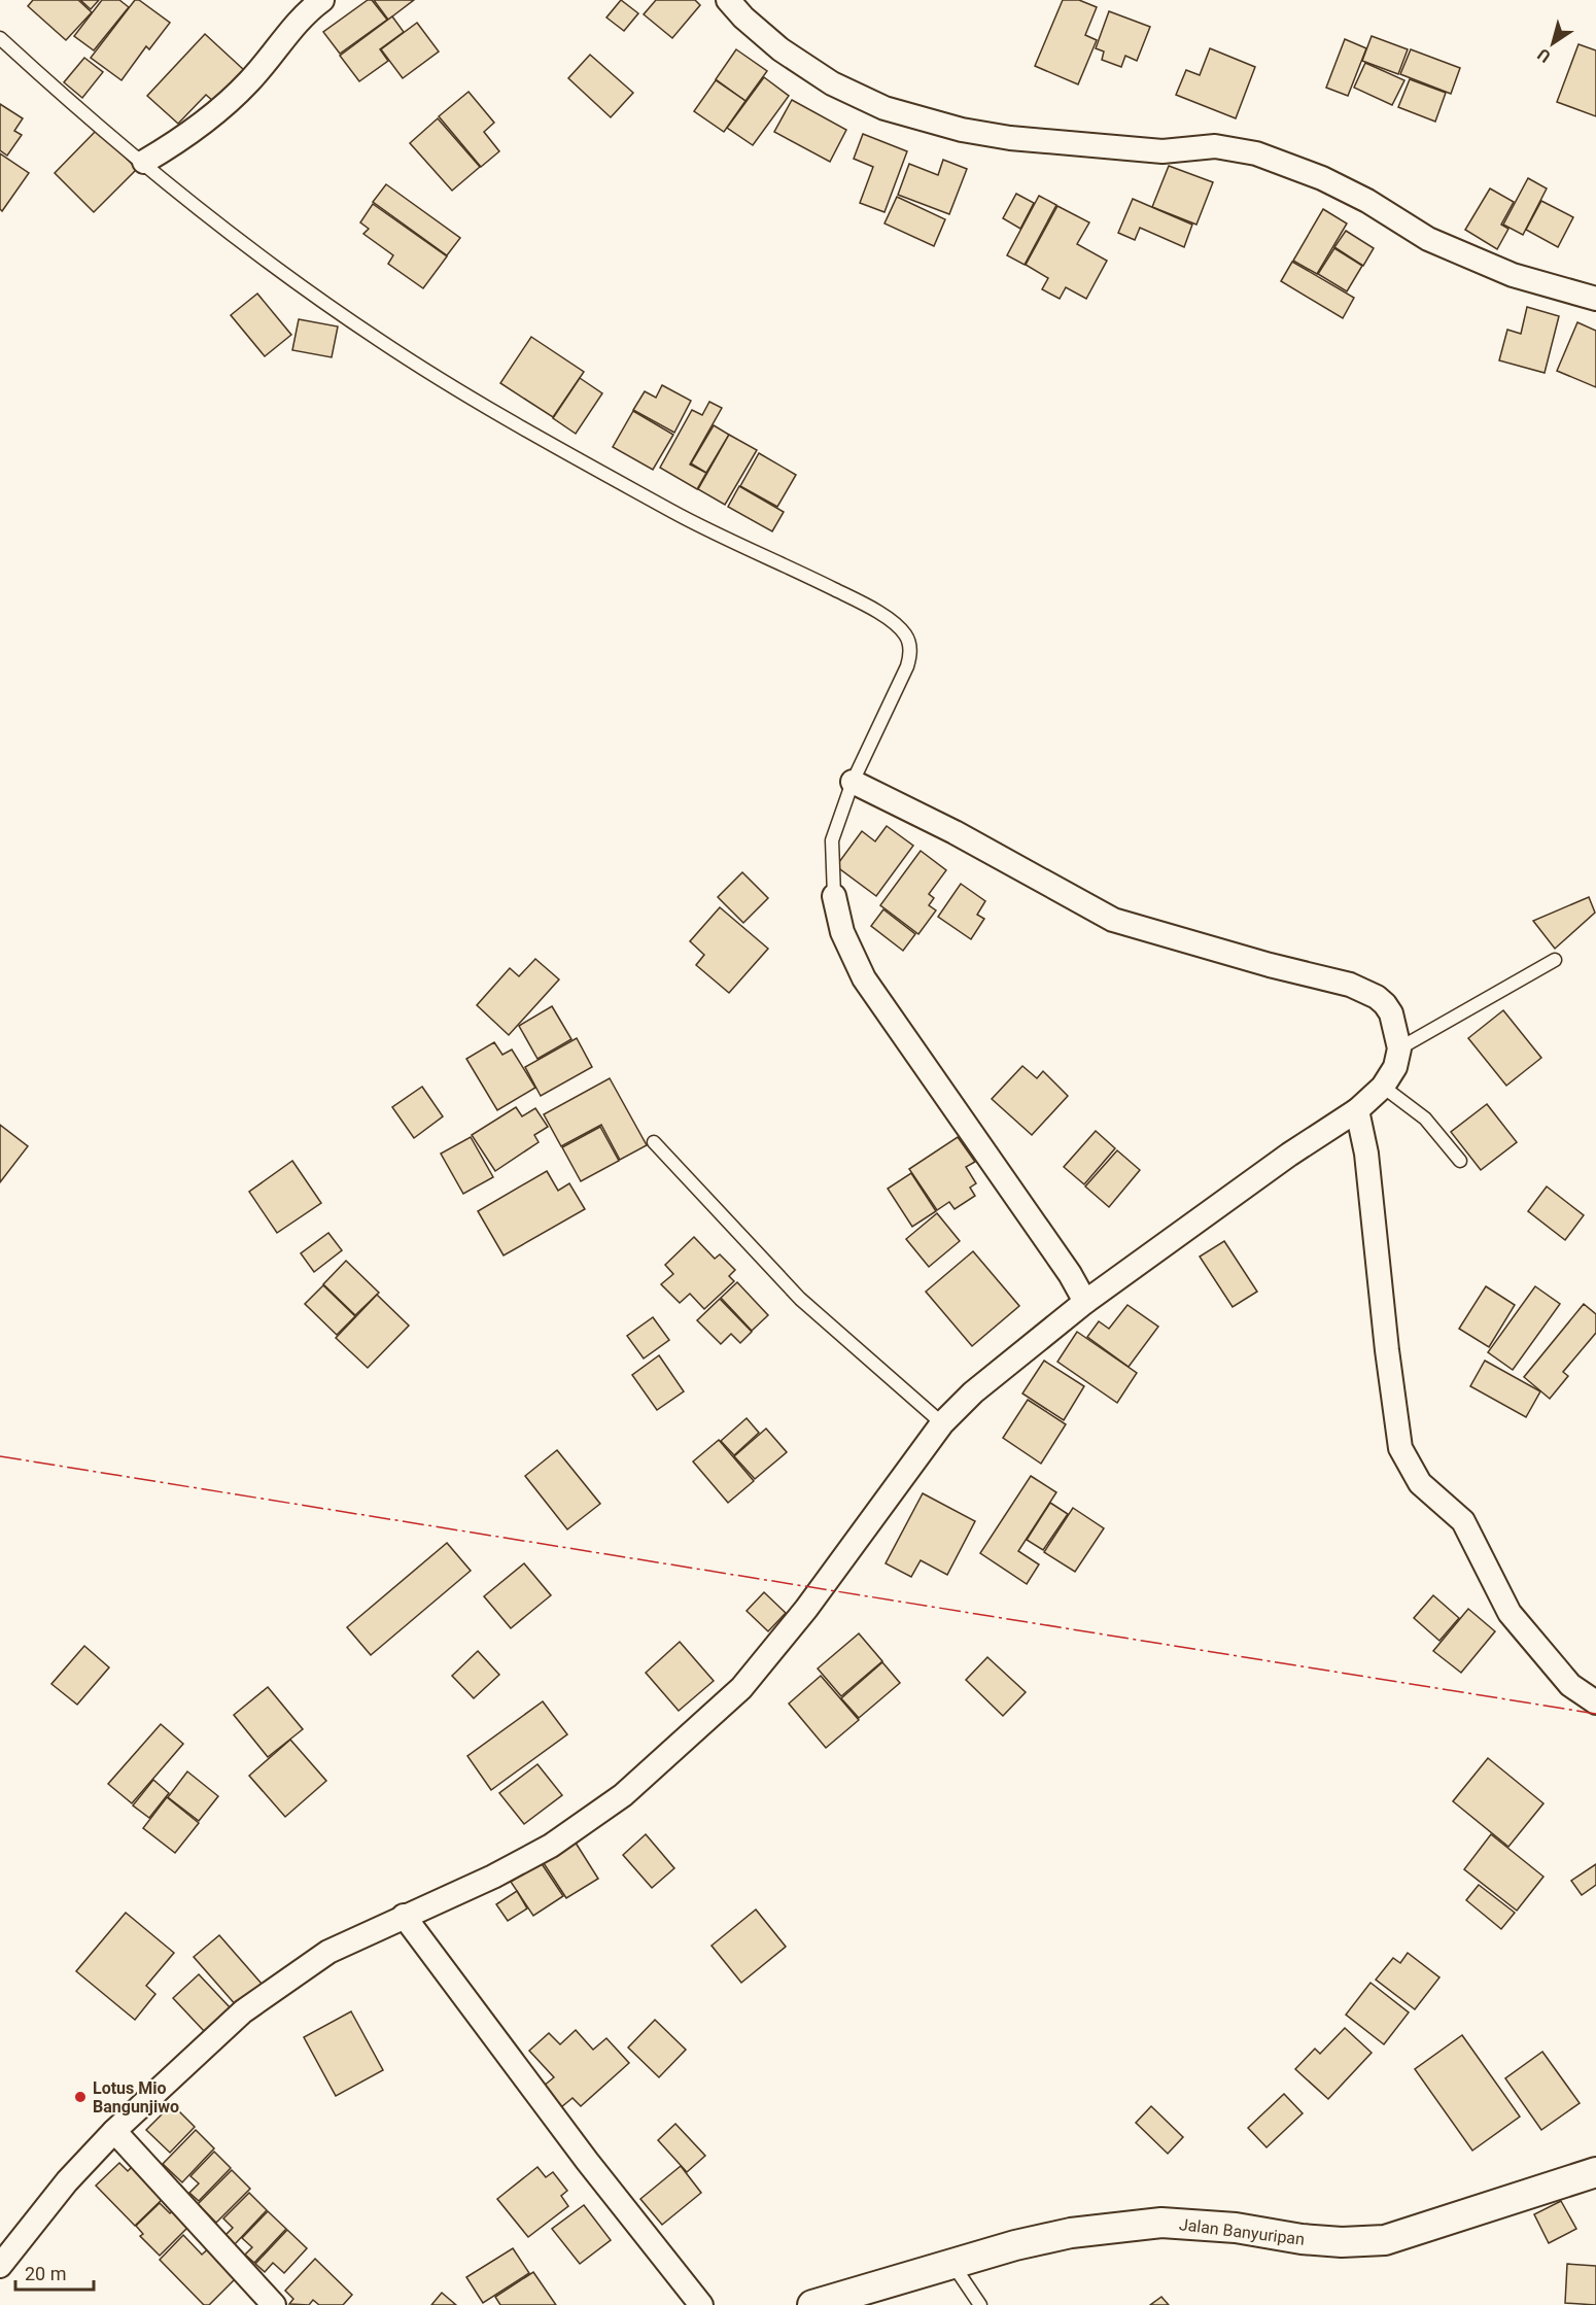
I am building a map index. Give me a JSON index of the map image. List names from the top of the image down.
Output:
{
  "streets": {
    "street": ["Jalan Banyuripan"]
  },
  "places": ["Lotus Mio Bangunjiwo"],
  "scale_bar": "20 m",
  "north": "bottom left"
}
